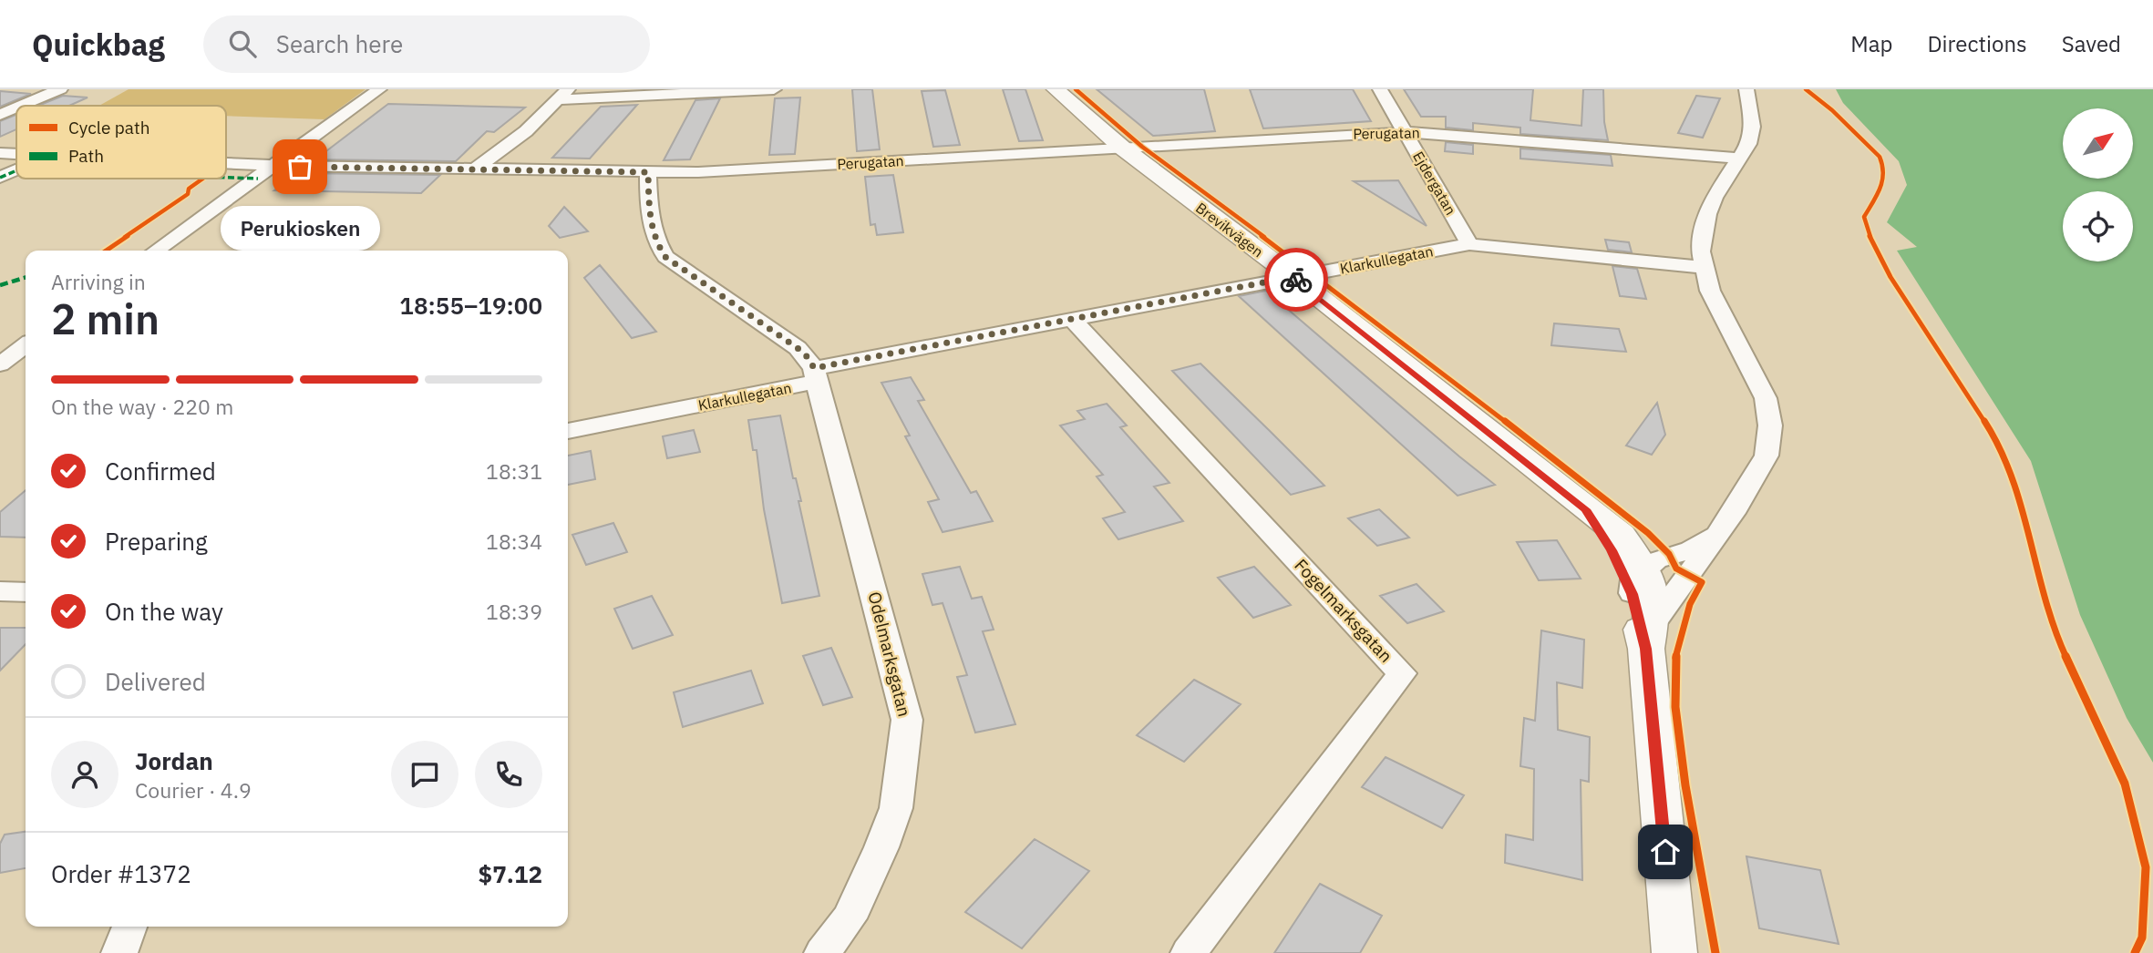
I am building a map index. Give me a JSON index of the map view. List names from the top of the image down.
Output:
{
  "streets": {
    "street": [
      "Perugatan",
      "Ejdergatan",
      "Brevikvägen",
      "Klarkullegatan",
      "Fogelmarksgatan",
      "Odelmarksgatan"
    ]
  },
  "crossings": [
    ["Perugatan", "Ejdergatan"],
    ["Perugatan", "Brevikvägen"],
    ["Perugatan", "Odelmarksgatan"],
    ["Ejdergatan", "Klarkullegatan"],
    ["Brevikvägen", "Klarkullegatan"],
    ["Klarkullegatan", "Fogelmarksgatan"],
    ["Klarkullegatan", "Odelmarksgatan"]
  ],
  "places": ["Perukiosken"],
  "legend": ["Cycle path", "Path"],
  "north": "top right",
  "page": {
    "header": "Quickbag",
    "search": "Search here",
    "nav": ["Map", "Directions", "Saved"],
    "bubble": "Perukiosken",
    "heading": ["2 min", "Arriving in", "18:55–19:00"],
    "panel": [
      "Jordan",
      "Courier · 4.9",
      "Order #1372",
      "$7.12"
    ],
    "bar": "On the way · 220 m",
    "list": [
      ["Confirmed", "18:31"],
      ["Preparing", "18:34"],
      ["On the way", "18:39"],
      "Delivered"
    ]
  }
}
